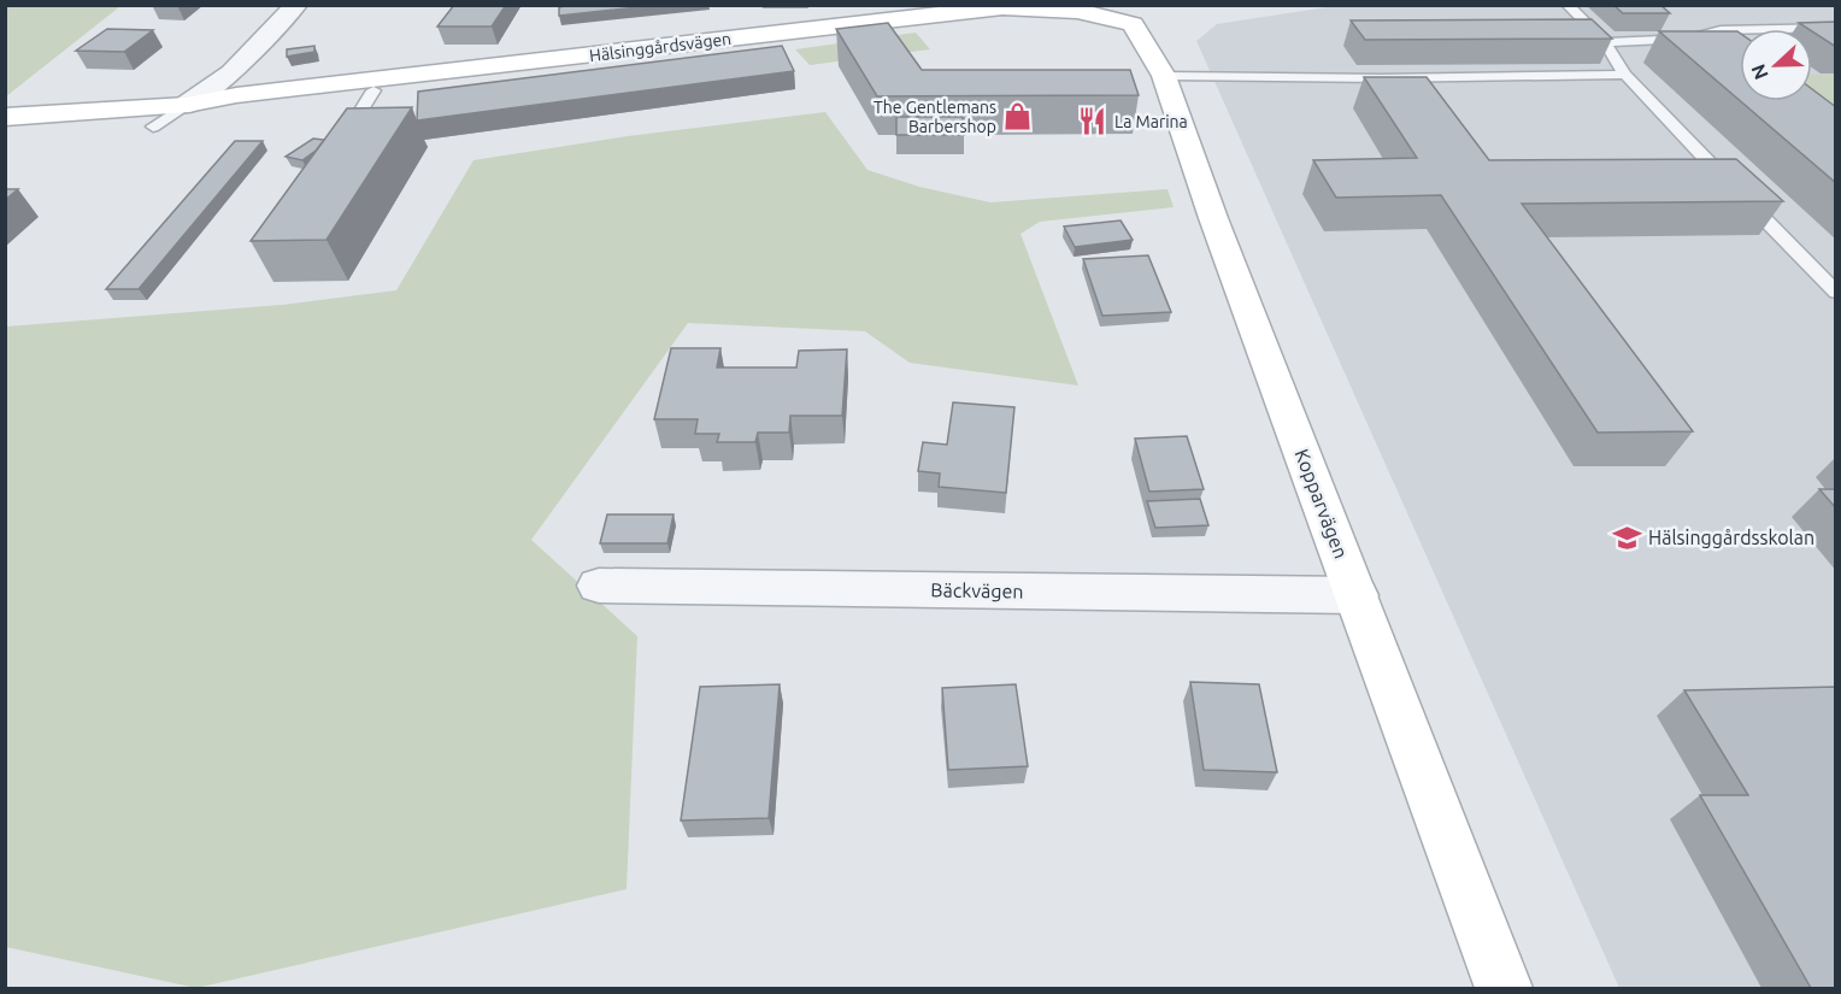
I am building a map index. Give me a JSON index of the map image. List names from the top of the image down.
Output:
{
  "streets": {
    "street": ["Hälsinggårdsvägen", "Kopparvägen", "Bäckvägen"]
  },
  "crossings": [
    ["Hälsinggårdsvägen", "Kopparvägen"],
    ["Kopparvägen", "Bäckvägen"]
  ],
  "places": {
    "shop": ["The Gentlemans Barbershop"],
    "restaurant": ["La Marina"],
    "school or university": ["Hälsinggårdsskolan"]
  },
  "north": "left"
}
